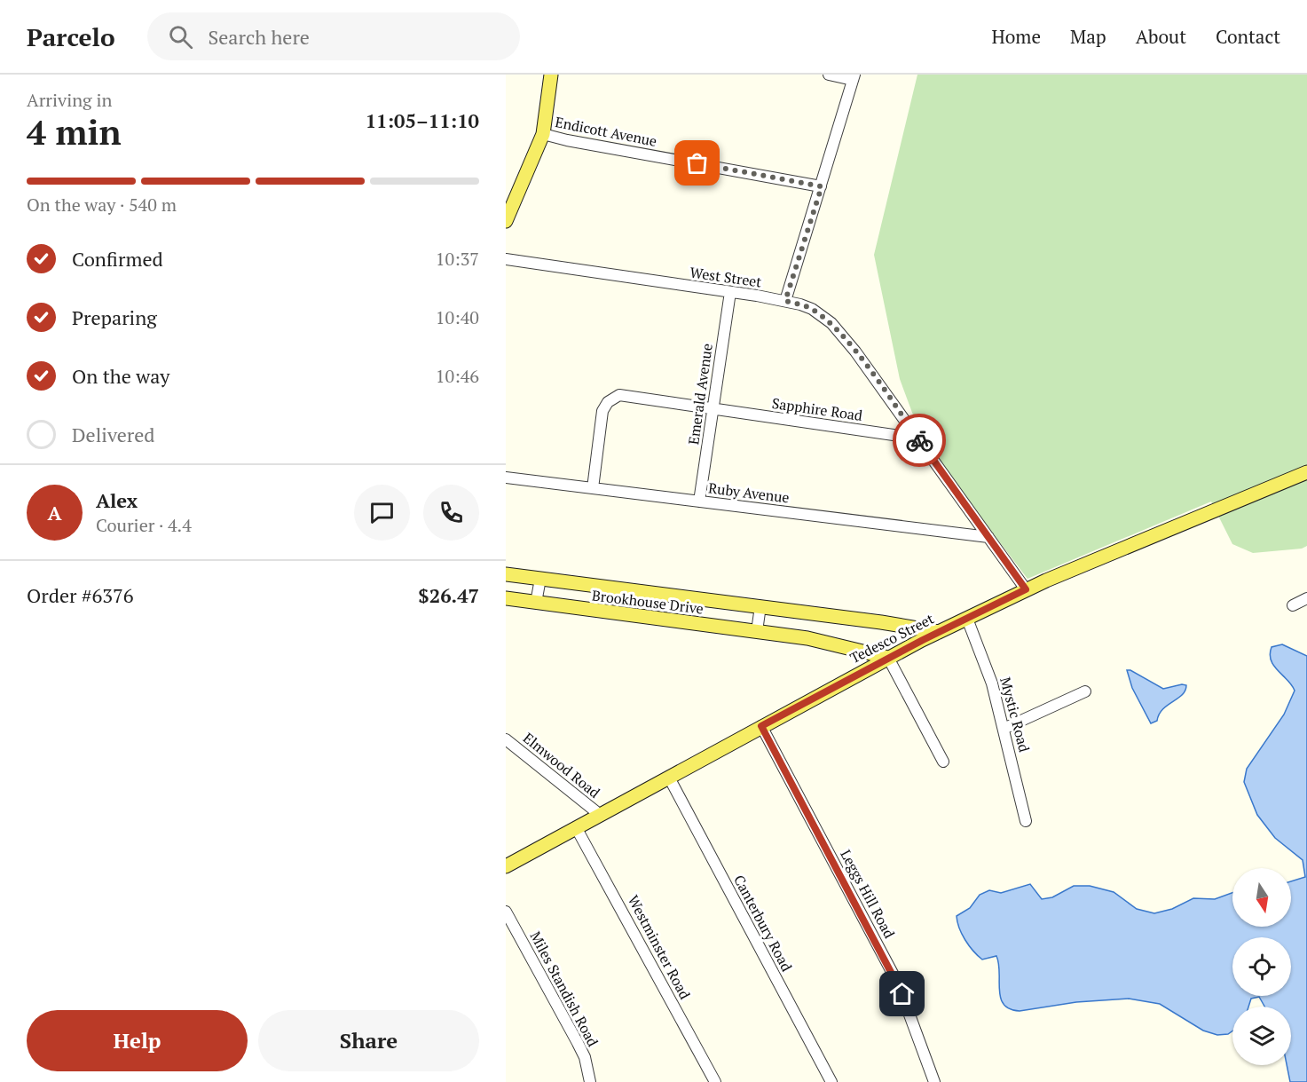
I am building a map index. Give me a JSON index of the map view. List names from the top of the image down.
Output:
{
  "streets": {
    "main road": ["Brookhouse Drive", "Tedesco Street"],
    "street": [
      "Endicott Avenue",
      "West Street",
      "Emerald Avenue",
      "Sapphire Road",
      "Ruby Avenue",
      "Mystic Road",
      "Elmwood Road",
      "Leggs Hill Road",
      "Canterbury Road",
      "Westminster Road",
      "Miles Standish Road"
    ]
  },
  "crossings": [
    ["West Street", "Emerald Avenue"],
    ["West Street", "Sapphire Road"],
    ["West Street", "Ruby Avenue"],
    ["West Street", "Tedesco Street"],
    ["Emerald Avenue", "Sapphire Road"],
    ["Emerald Avenue", "Ruby Avenue"],
    ["Sapphire Road", "Ruby Avenue"],
    ["Brookhouse Drive", "Tedesco Street"],
    ["Tedesco Street", "Mystic Road"],
    ["Tedesco Street", "Elmwood Road"],
    ["Tedesco Street", "Leggs Hill Road"],
    ["Tedesco Street", "Canterbury Road"],
    ["Tedesco Street", "Westminster Road"]
  ],
  "north": "bottom",
  "page": {
    "header": "Parcelo",
    "search": "Search here",
    "nav": [
      "Home",
      "Map",
      "About",
      "Contact"
    ],
    "heading": ["4 min", "Arriving in", "11:05–11:10"],
    "panel": [
      "Alex",
      "Courier · 4.4",
      "Order #6376",
      "$26.47"
    ],
    "bar": "On the way · 540 m",
    "list": [
      ["Confirmed", "10:37"],
      ["Preparing", "10:40"],
      ["On the way", "10:46"],
      "Delivered"
    ],
    "round": "A",
    "buttons": ["Help", "Share"]
  }
}
